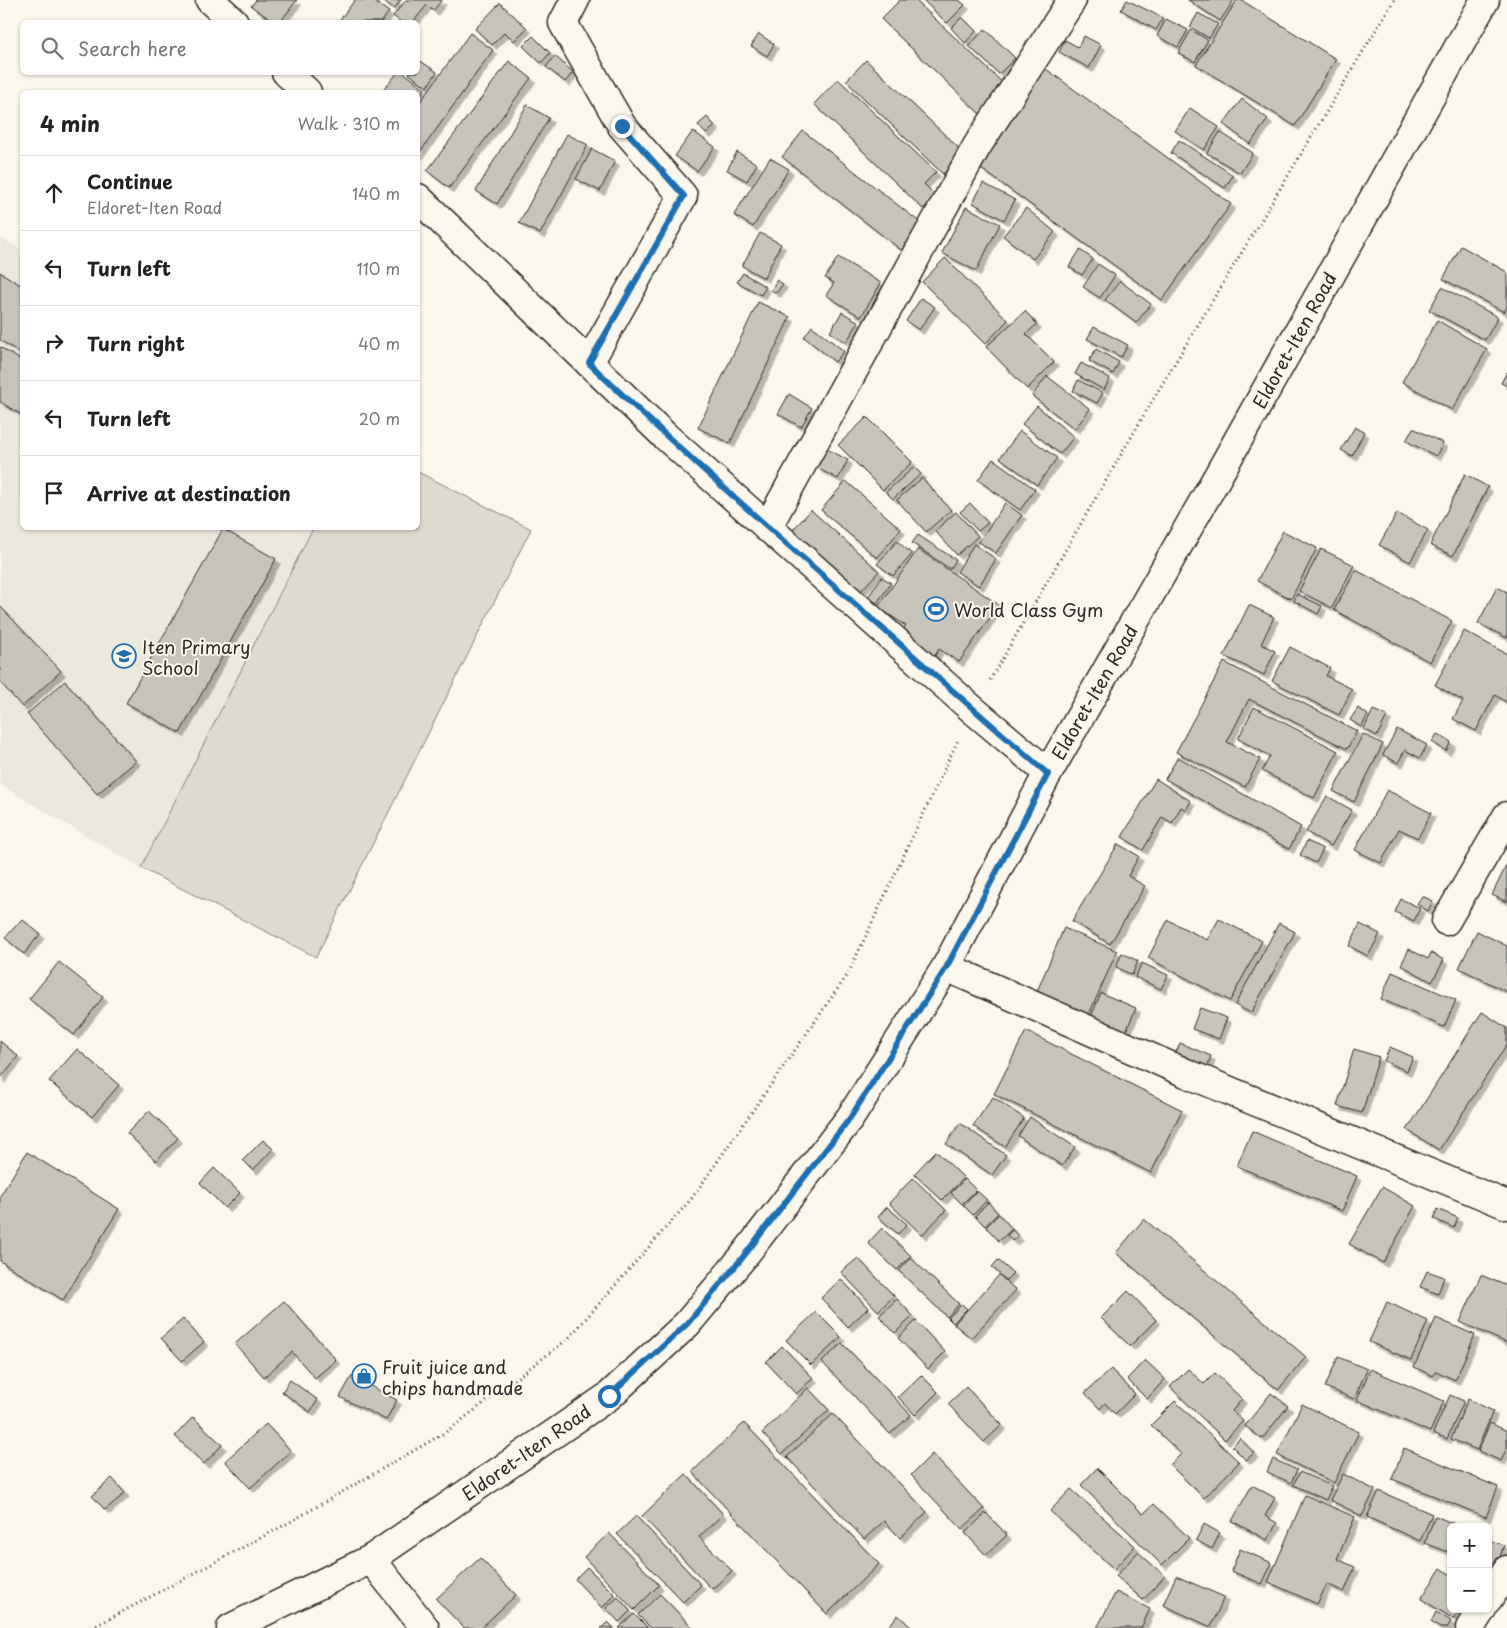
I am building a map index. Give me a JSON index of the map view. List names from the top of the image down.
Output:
{
  "streets": {
    "street": ["Eldoret-Iten Road"]
  },
  "places": {
    "sports": ["World Class Gym"],
    "school or university": ["Iten Primary School"],
    "shop": ["Fruit juice and chips handmade"]
  },
  "page": {
    "search": "Search here",
    "heading": ["4 min", "Walk · 310 m"],
    "list": [
      ["Continue", "Eldoret-Iten Road", "140 m"],
      ["Turn left", "110 m"],
      ["Turn right", "40 m"],
      ["Turn left", "20 m"],
      "Arrive at destination"
    ],
    "map_buttons": ["+", "−"]
  }
}
